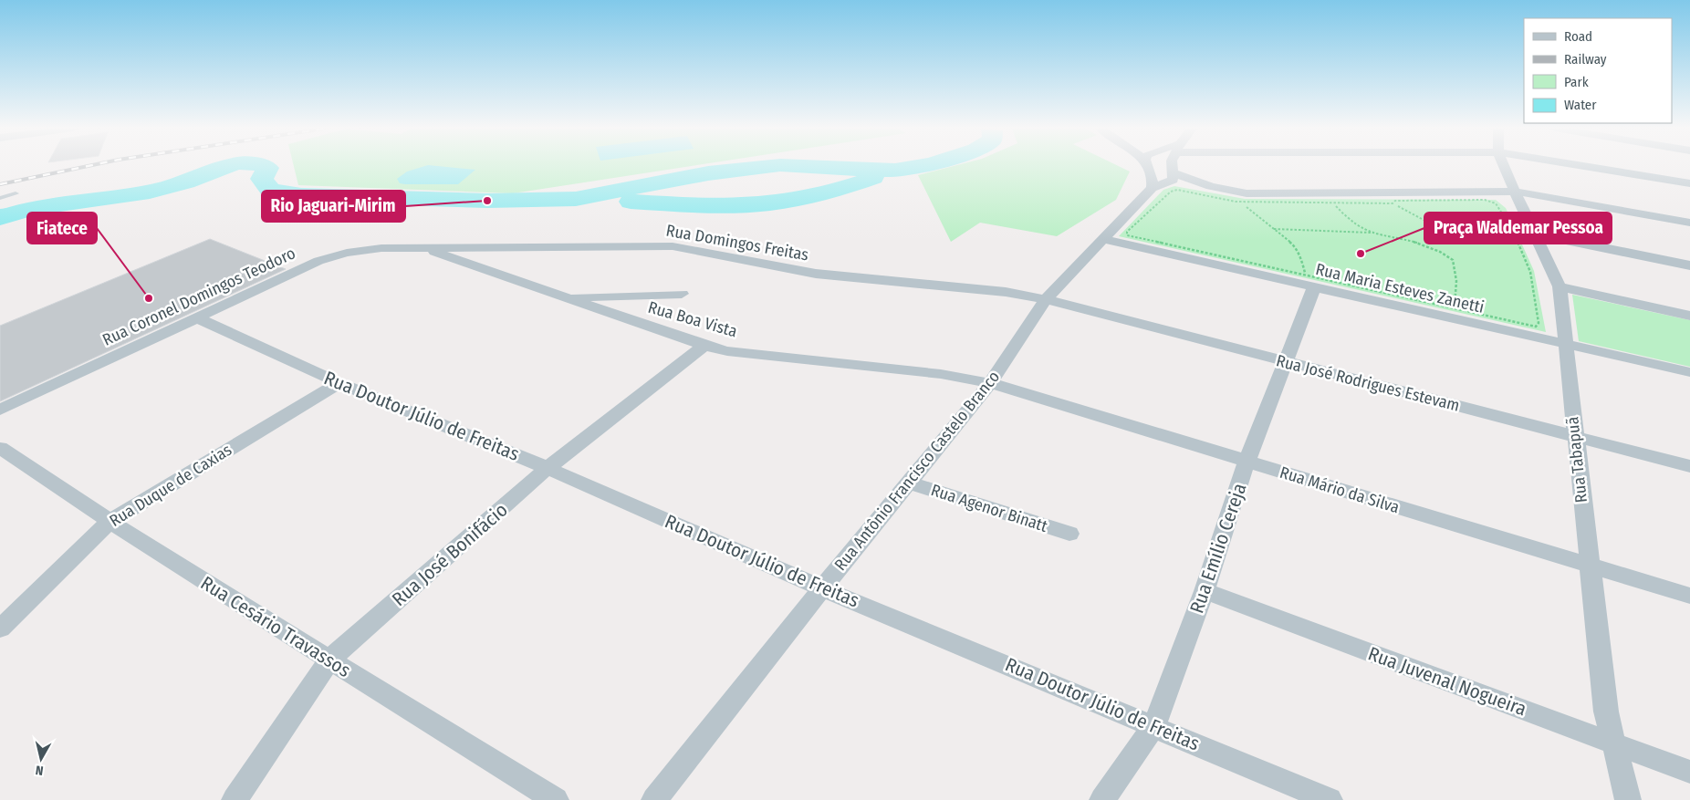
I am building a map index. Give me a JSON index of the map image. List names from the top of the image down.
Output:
{
  "streets": {
    "street": [
      "Rua Domingos Freitas",
      "Rua Maria Esteves Zanetti",
      "Rua Coronel Domingos Teodoro",
      "Rua Boa Vista",
      "Rua José Rodrigues Estevam",
      "Rua Doutor Júlio de Freitas",
      "Rua Tabapuã",
      "Rua Antônio Francisco Castelo Branco",
      "Rua Duque de Caxias",
      "Rua Mário da Silva",
      "Rua Agenor Binatt",
      "Rua Emílio Cereja",
      "Rua José Bonifácio",
      "Rua Cesário Travassos",
      "Rua Juvenal Nogueira"
    ]
  },
  "crossings": [
    ["Rua Domingos Freitas", "Rua Coronel Domingos Teodoro"],
    ["Rua Domingos Freitas", "Rua Boa Vista"],
    ["Rua Domingos Freitas", "Rua José Rodrigues Estevam"],
    ["Rua Domingos Freitas", "Rua Antônio Francisco Castelo Branco"],
    ["Rua Maria Esteves Zanetti", "Rua Tabapuã"],
    ["Rua Maria Esteves Zanetti", "Rua Antônio Francisco Castelo Branco"],
    ["Rua Maria Esteves Zanetti", "Rua Emílio Cereja"],
    ["Rua Coronel Domingos Teodoro", "Rua Boa Vista"],
    ["Rua Coronel Domingos Teodoro", "Rua Doutor Júlio de Freitas"],
    ["Rua Boa Vista", "Rua Antônio Francisco Castelo Branco"],
    ["Rua Boa Vista", "Rua Mário da Silva"],
    ["Rua Boa Vista", "Rua José Bonifácio"],
    ["Rua José Rodrigues Estevam", "Rua Tabapuã"],
    ["Rua José Rodrigues Estevam", "Rua Antônio Francisco Castelo Branco"],
    ["Rua José Rodrigues Estevam", "Rua Emílio Cereja"],
    ["Rua Doutor Júlio de Freitas", "Rua Antônio Francisco Castelo Branco"],
    ["Rua Doutor Júlio de Freitas", "Rua Duque de Caxias"],
    ["Rua Doutor Júlio de Freitas", "Rua Emílio Cereja"],
    ["Rua Doutor Júlio de Freitas", "Rua José Bonifácio"],
    ["Rua Tabapuã", "Rua Mário da Silva"],
    ["Rua Tabapuã", "Rua Juvenal Nogueira"],
    ["Rua Antônio Francisco Castelo Branco", "Rua Mário da Silva"],
    ["Rua Antônio Francisco Castelo Branco", "Rua Agenor Binatt"],
    ["Rua Duque de Caxias", "Rua Cesário Travassos"],
    ["Rua Mário da Silva", "Rua Emílio Cereja"],
    ["Rua Emílio Cereja", "Rua Juvenal Nogueira"],
    ["Rua José Bonifácio", "Rua Cesário Travassos"]
  ],
  "places": ["Rio Jaguari-Mirim", "Praça Waldemar Pessoa", "Fiatece"],
  "legend": [
    "Road",
    "Railway",
    "Park",
    "Water"
  ],
  "north": "bottom"
}
